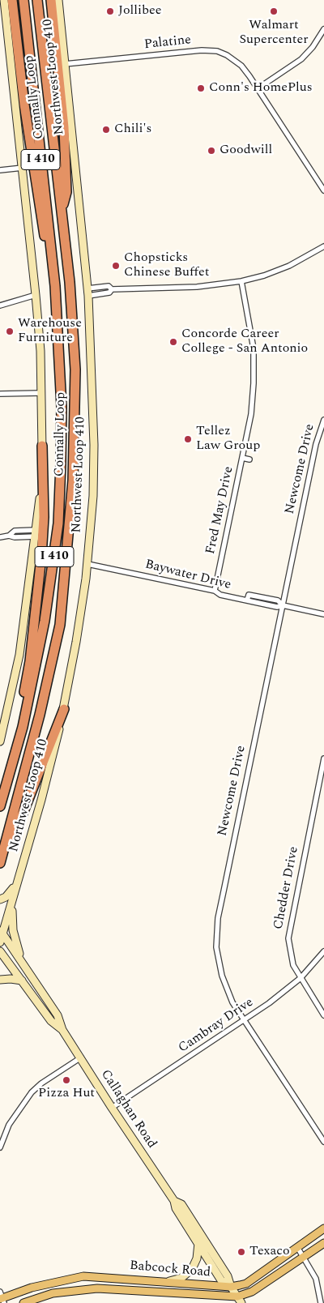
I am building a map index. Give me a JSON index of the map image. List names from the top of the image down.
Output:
{
  "streets": {
    "highway": ["Connally Loop", "I 410"],
    "main road": ["Northwest Loop 410", "Callaghan Road", "Babcock Road"],
    "street": [
      "Palatine",
      "Newcome Drive",
      "Fred May Drive",
      "Baywater Drive",
      "Chedder Drive",
      "Cambray Drive"
    ]
  },
  "crossings": [
    ["Palatine", "Northwest Loop 410"],
    ["Northwest Loop 410", "Baywater Drive"],
    ["Northwest Loop 410", "Callaghan Road"],
    ["Newcome Drive", "Baywater Drive"],
    ["Newcome Drive", "Cambray Drive"],
    ["Fred May Drive", "Baywater Drive"],
    ["Chedder Drive", "Cambray Drive"],
    ["Cambray Drive", "Callaghan Road"],
    ["Callaghan Road", "Babcock Road"]
  ],
  "places": [
    "Jollibee",
    "Walmart Supercenter",
    "Conn's HomePlus",
    "Chili's",
    "Goodwill",
    "Chopsticks Chinese Buffet",
    "Warehouse Furniture",
    "Concorde Career College - San Antonio",
    "Tellez Law Group",
    "Pizza Hut",
    "Texaco"
  ]
}
